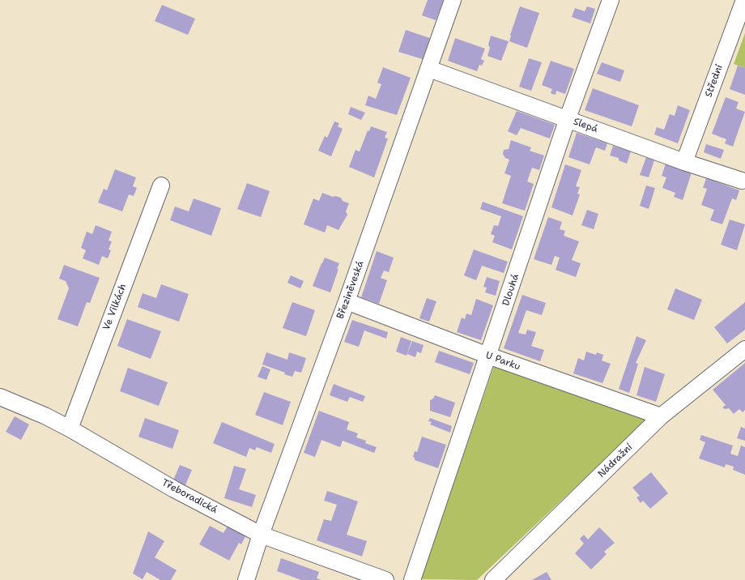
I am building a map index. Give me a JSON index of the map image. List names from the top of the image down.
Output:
{
  "streets": {
    "street": [
      "Střední",
      "Slepá",
      "Březiněveská",
      "Dlouhá",
      "Ve Vilkách",
      "U Parku",
      "Nádražní",
      "Třeboradická"
    ]
  },
  "crossings": [
    ["Střední", "Slepá"],
    ["Slepá", "Březiněveská"],
    ["Slepá", "Dlouhá"],
    ["Březiněveská", "U Parku"],
    ["Březiněveská", "Třeboradická"],
    ["Dlouhá", "U Parku"],
    ["Ve Vilkách", "Třeboradická"],
    ["U Parku", "Nádražní"]
  ]
}
